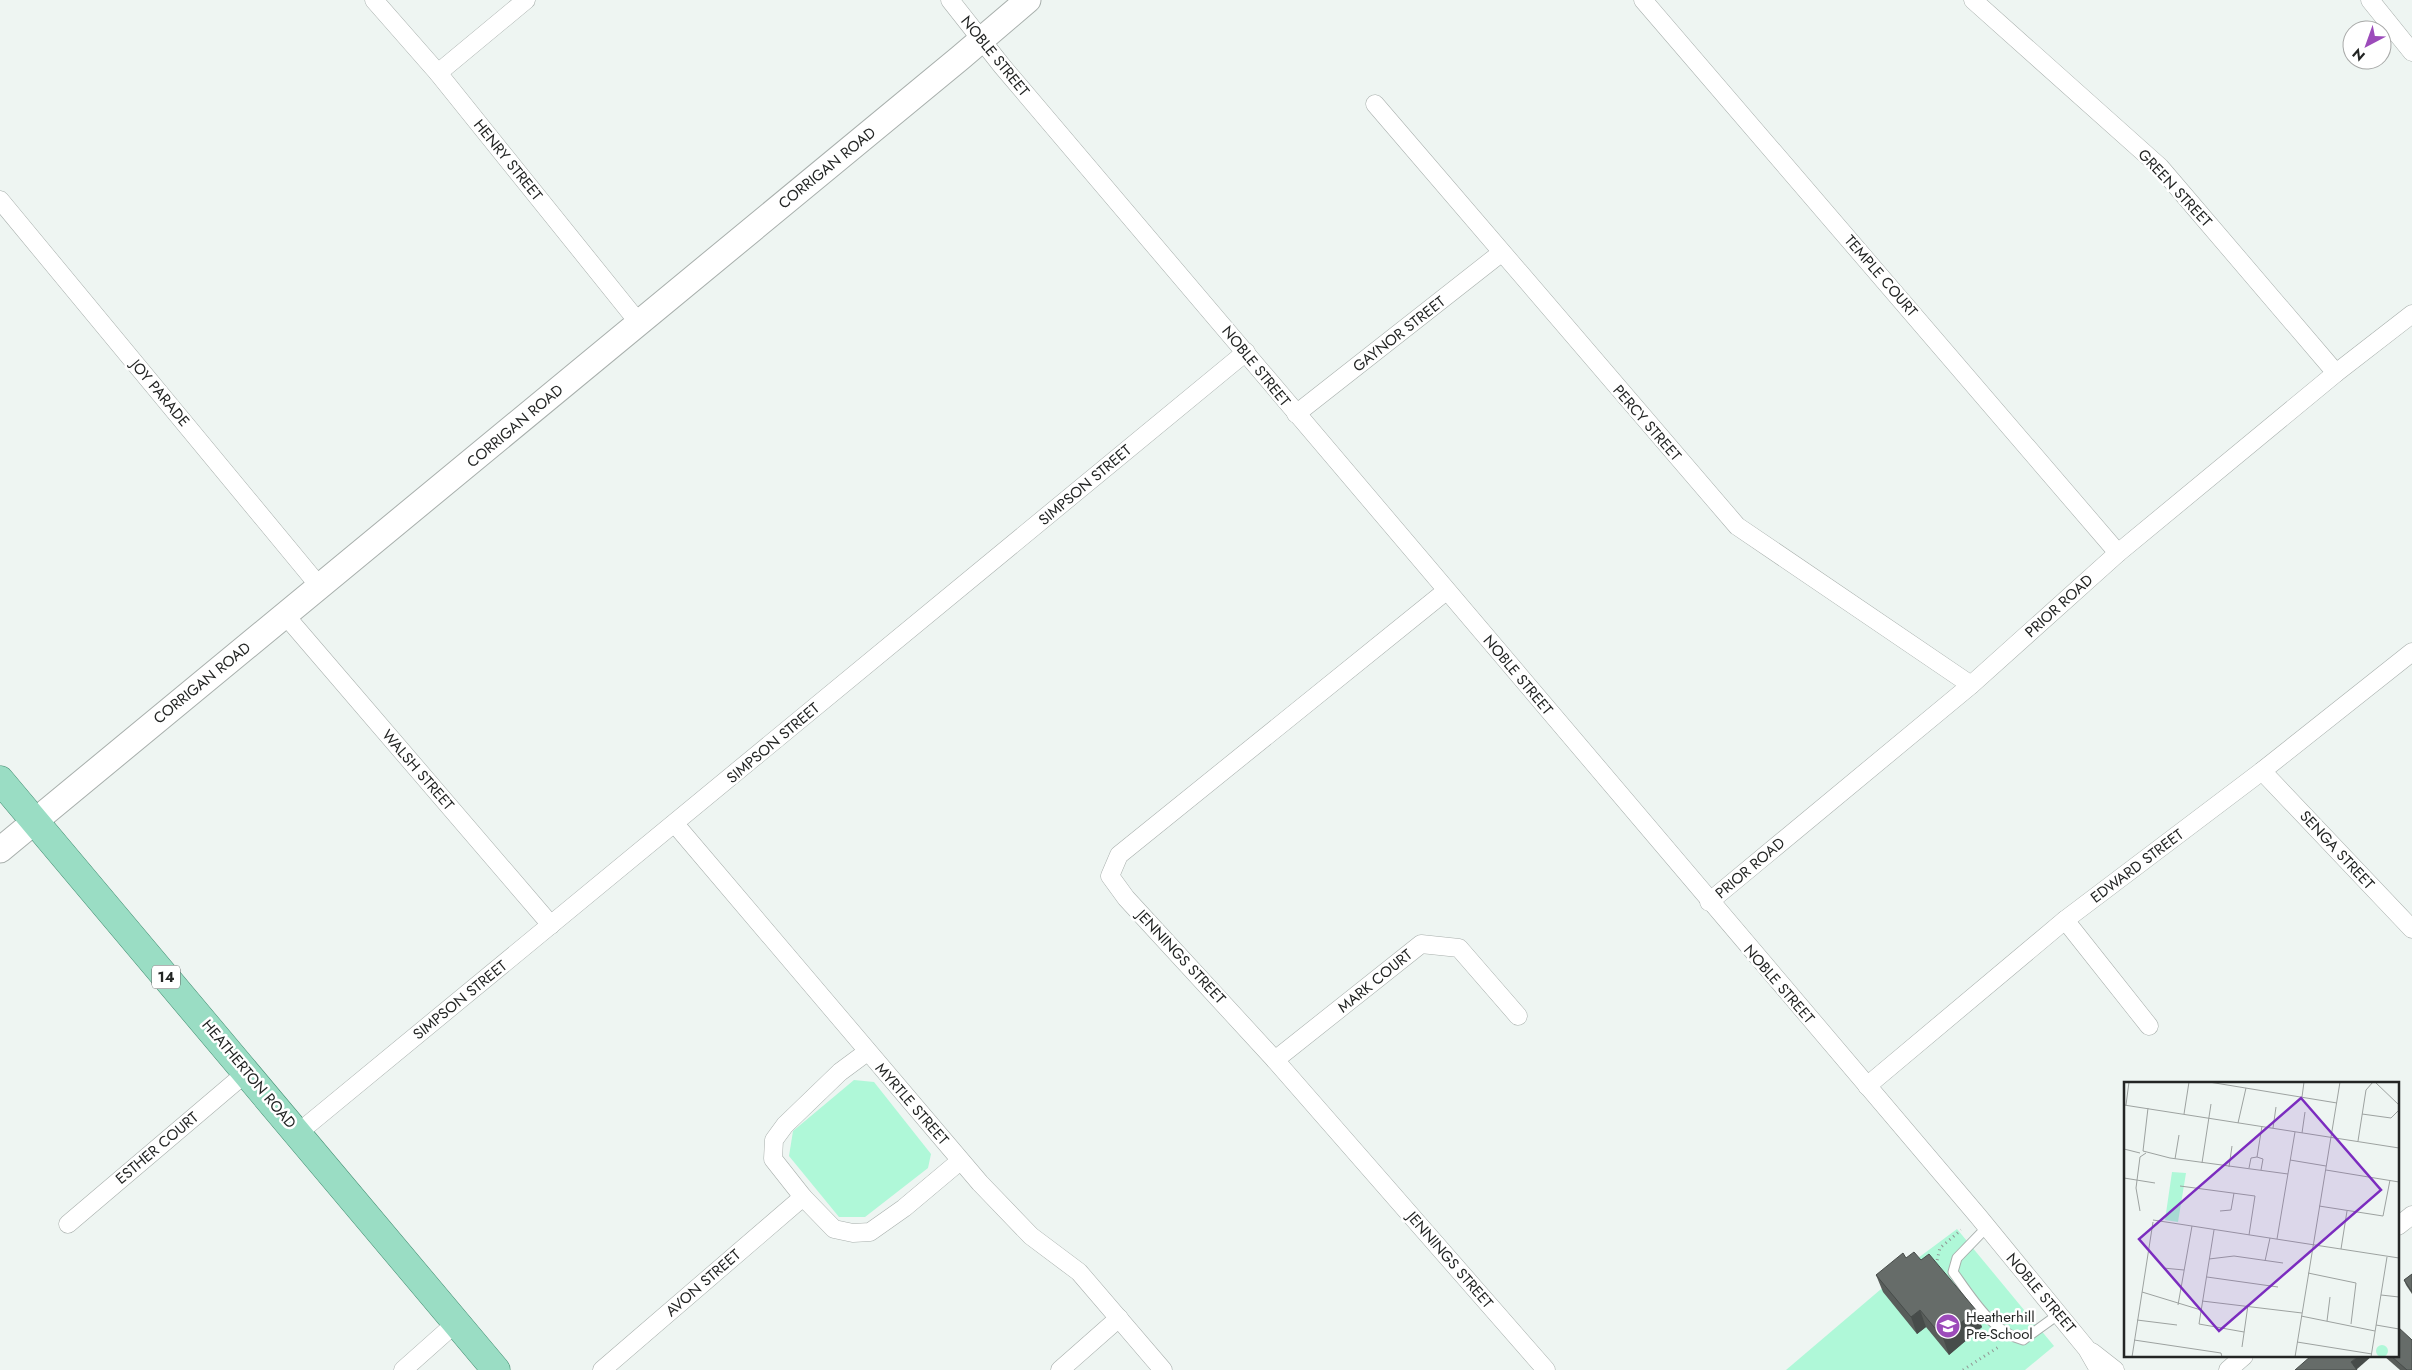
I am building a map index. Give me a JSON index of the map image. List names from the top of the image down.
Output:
{
  "streets": {
    "main road": ["CORRIGAN ROAD", "14", "HEATHERTON ROAD"],
    "street": [
      "NOBLE STREET",
      "HENRY STREET",
      "GREEN STREET",
      "TEMPLE COURT",
      "GAYNOR STREET",
      "JOY PARADE",
      "PERCY STREET",
      "SIMPSON STREET",
      "PRIOR ROAD",
      "WALSH STREET",
      "SENGA STREET",
      "EDWARD STREET",
      "JENNINGS STREET",
      "MARK COURT",
      "MYRTLE STREET",
      "ESTHER COURT",
      "AVON STREET"
    ]
  },
  "crossings": [
    ["NOBLE STREET", "CORRIGAN ROAD"],
    ["NOBLE STREET", "GAYNOR STREET"],
    ["NOBLE STREET", "SIMPSON STREET"],
    ["NOBLE STREET", "PRIOR ROAD"],
    ["NOBLE STREET", "EDWARD STREET"],
    ["NOBLE STREET", "JENNINGS STREET"],
    ["HENRY STREET", "CORRIGAN ROAD"],
    ["CORRIGAN ROAD", "JOY PARADE"],
    ["CORRIGAN ROAD", "WALSH STREET"],
    ["CORRIGAN ROAD", "HEATHERTON ROAD"],
    ["GREEN STREET", "PRIOR ROAD"],
    ["TEMPLE COURT", "PRIOR ROAD"],
    ["GAYNOR STREET", "PERCY STREET"],
    ["PERCY STREET", "PRIOR ROAD"],
    ["SIMPSON STREET", "WALSH STREET"],
    ["SIMPSON STREET", "HEATHERTON ROAD"],
    ["SIMPSON STREET", "MYRTLE STREET"],
    ["SENGA STREET", "EDWARD STREET"],
    ["JENNINGS STREET", "MARK COURT"],
    ["HEATHERTON ROAD", "ESTHER COURT"]
  ],
  "places": {
    "school or university": ["Heatherhill Pre-School"]
  },
  "north": "bottom left"
}
